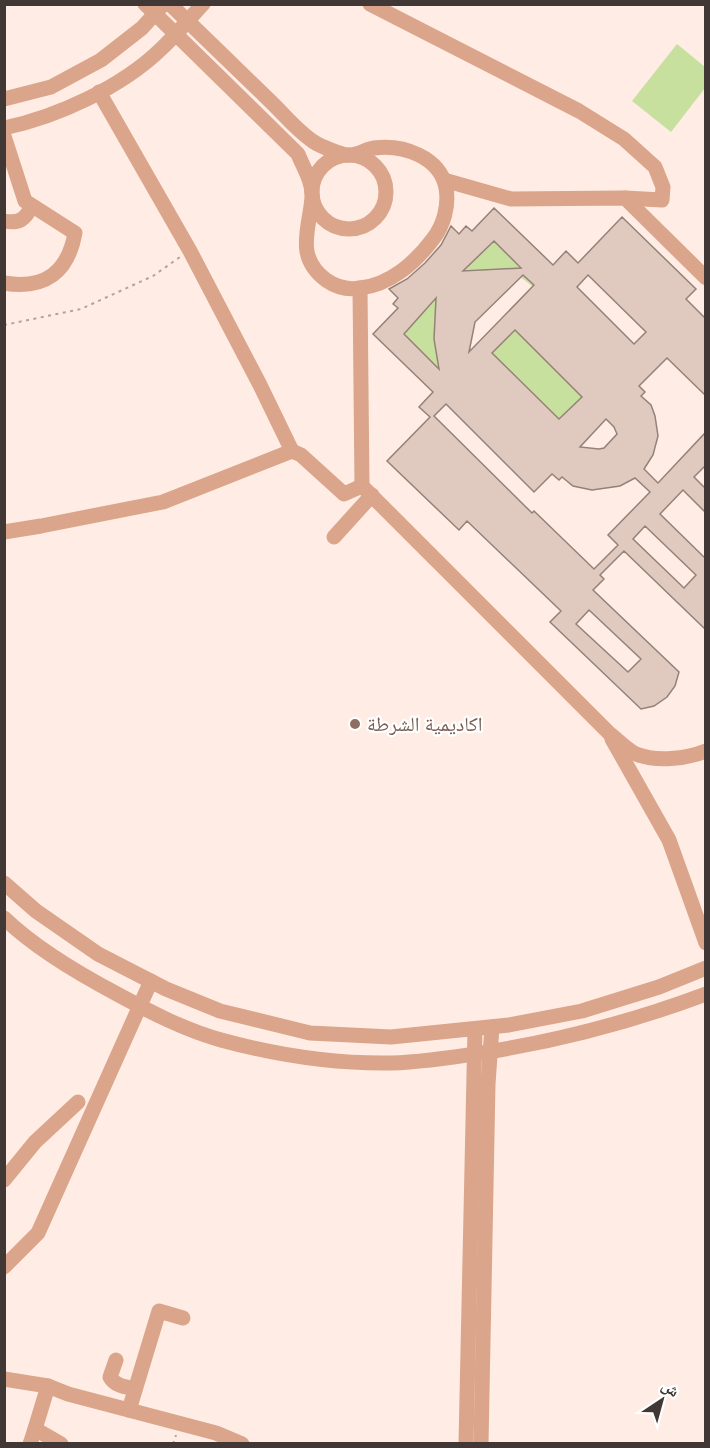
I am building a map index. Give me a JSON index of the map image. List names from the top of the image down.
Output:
{
  "places": ["اكاديمية الشرطة"],
  "north": "top right"
}
